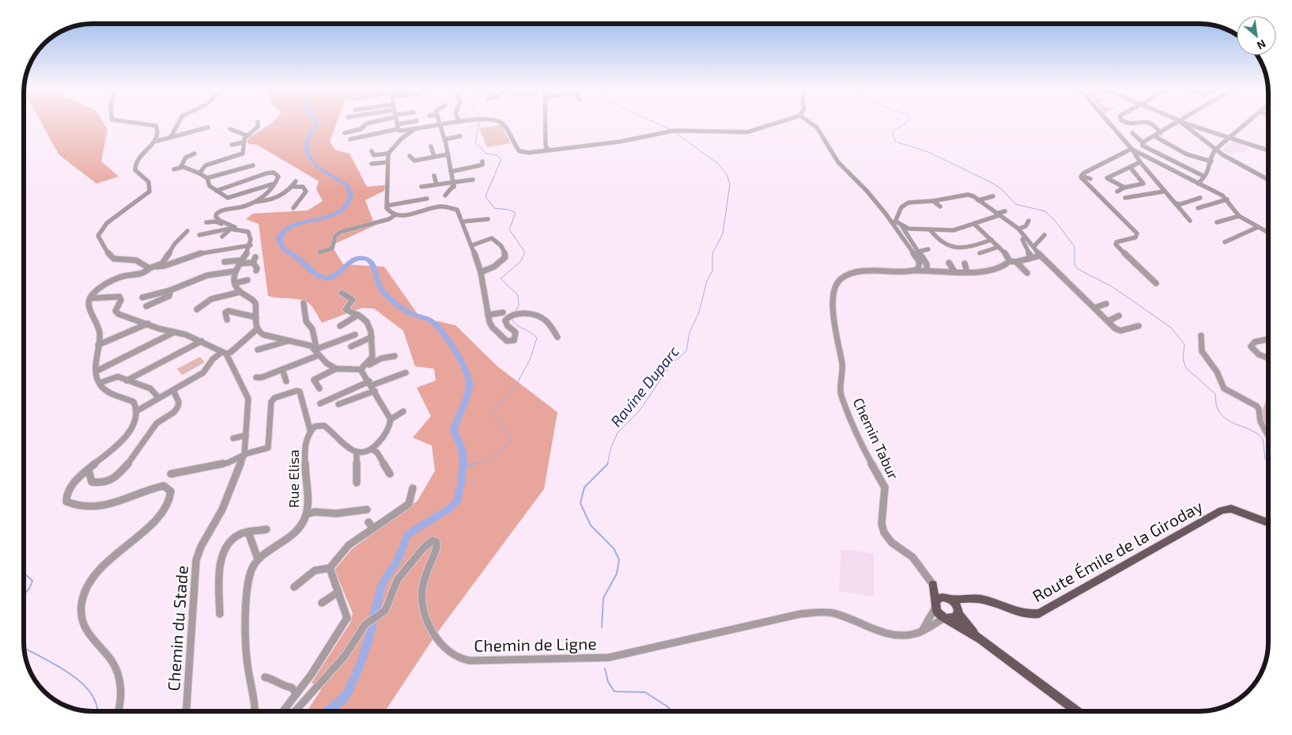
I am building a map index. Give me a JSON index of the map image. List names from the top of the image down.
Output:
{
  "streets": {
    "main road": ["Chemin Tabur", "Route Émile de la Giroday"],
    "street": ["Rue Elisa", "Chemin du Stade", "Chemin de Ligne"]
  },
  "crossings": [
    ["Chemin Tabur", "Route Émile de la Giroday"]
  ],
  "water": ["Ravine Duparc"],
  "north": "bottom right"
}
